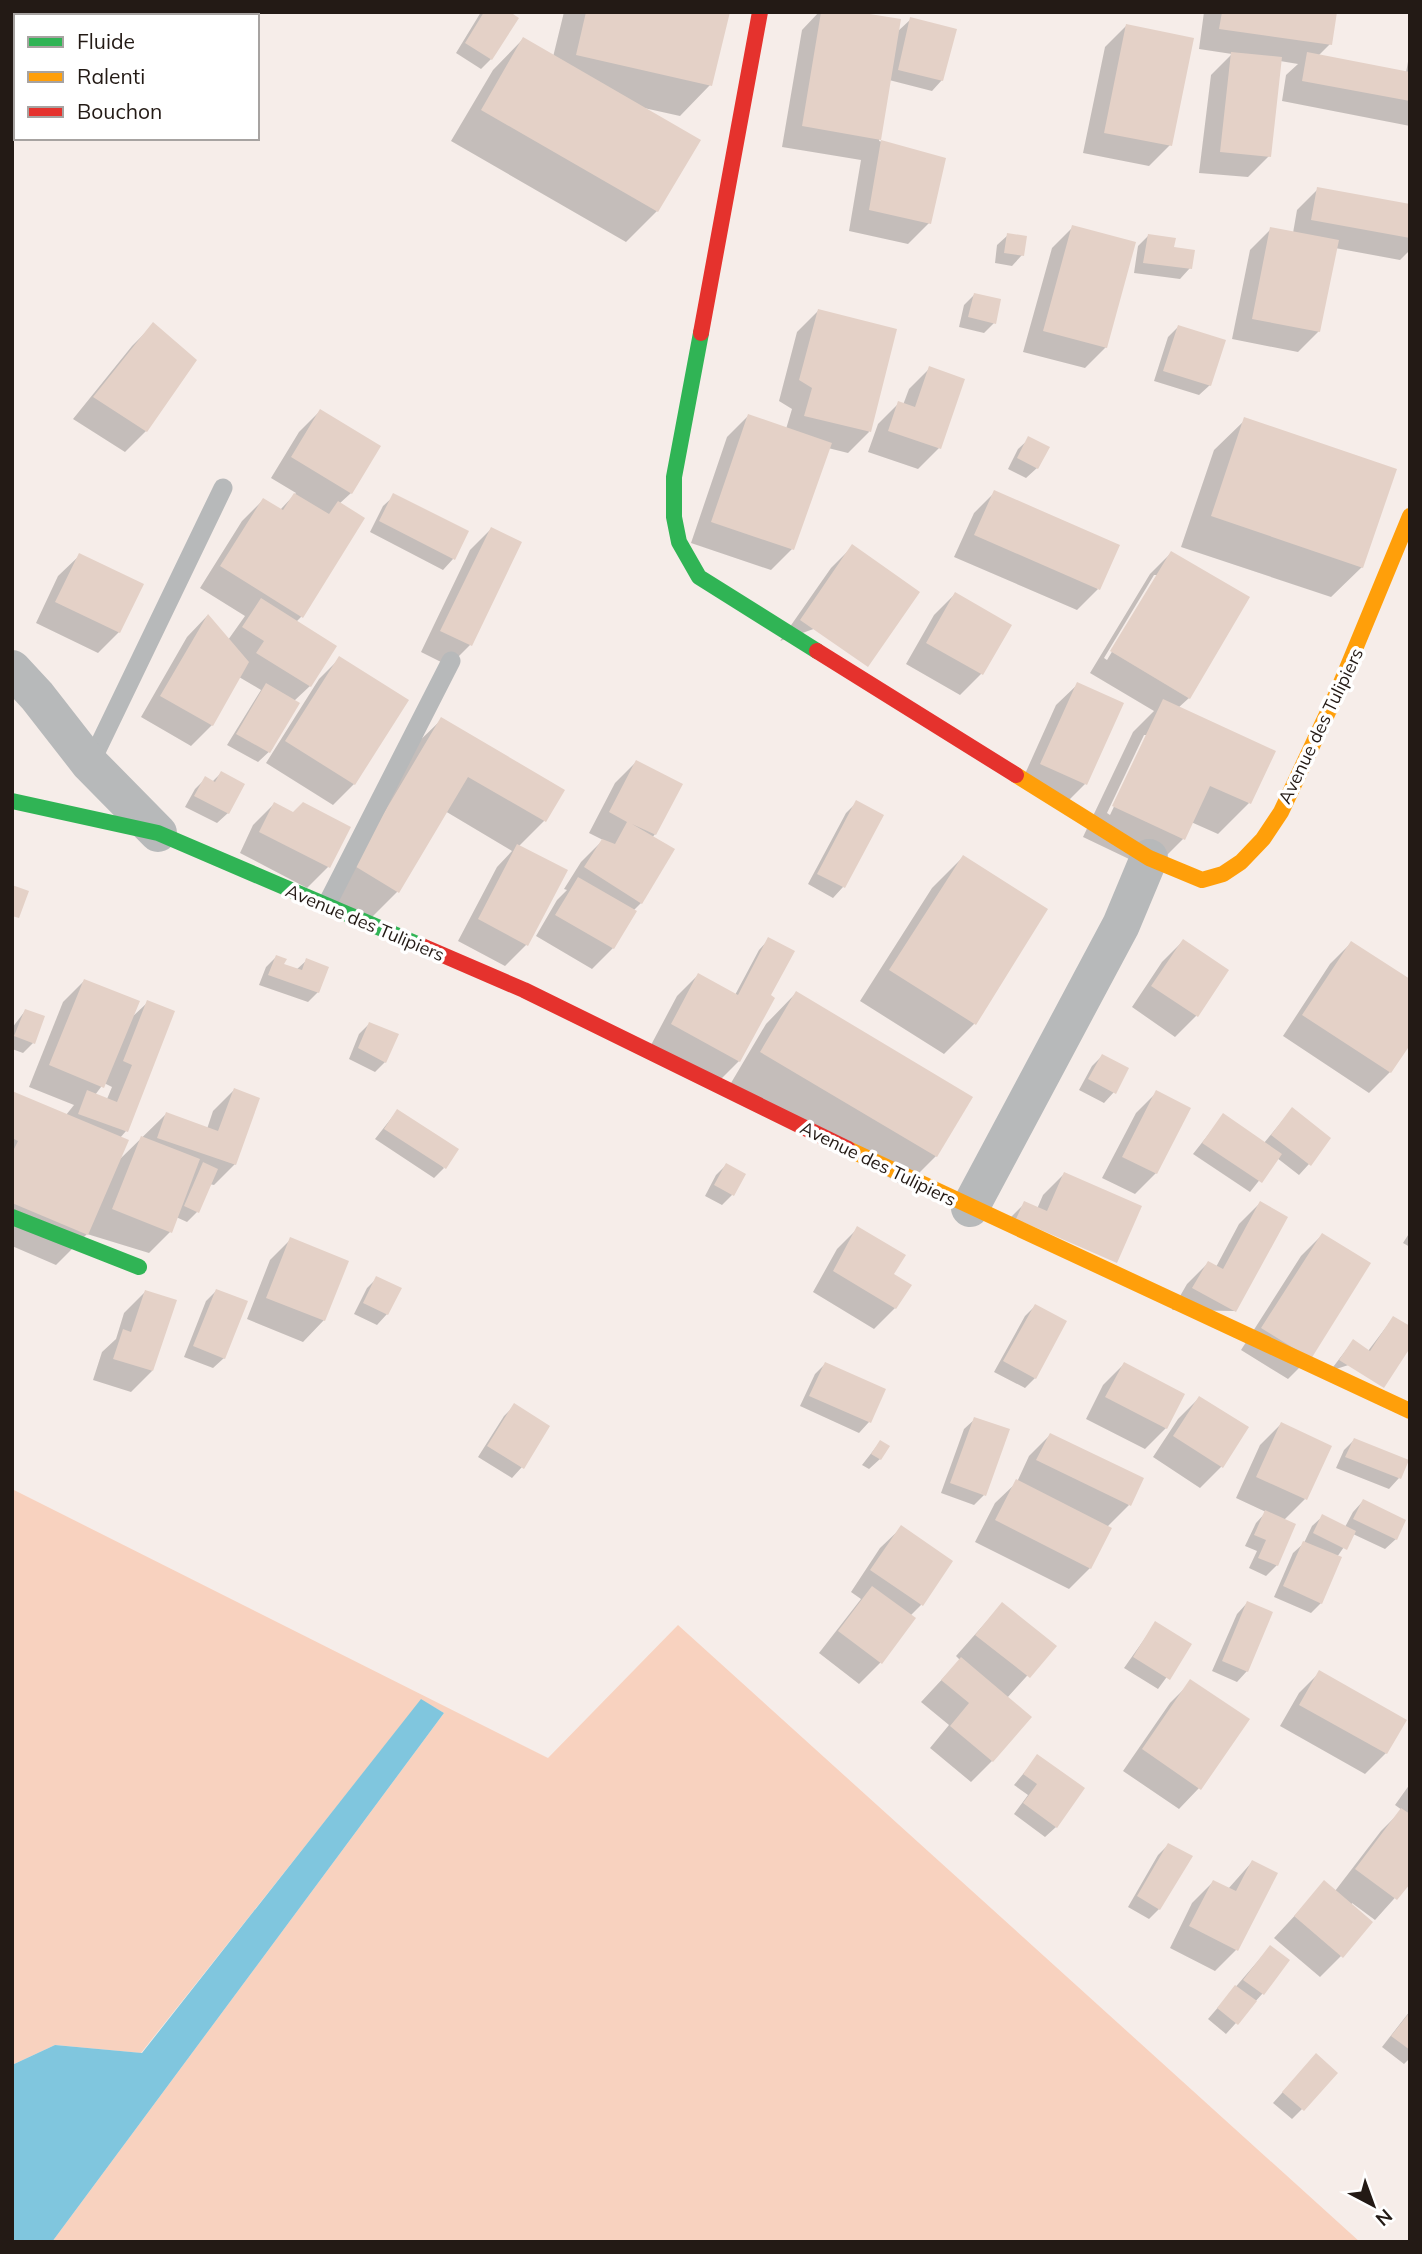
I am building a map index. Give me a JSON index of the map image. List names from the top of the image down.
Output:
{
  "streets": {
    "street": ["Avenue des Tulipiers"]
  },
  "legend": ["Fluide", "Ralenti", "Bouchon"],
  "north": "bottom right"
}
